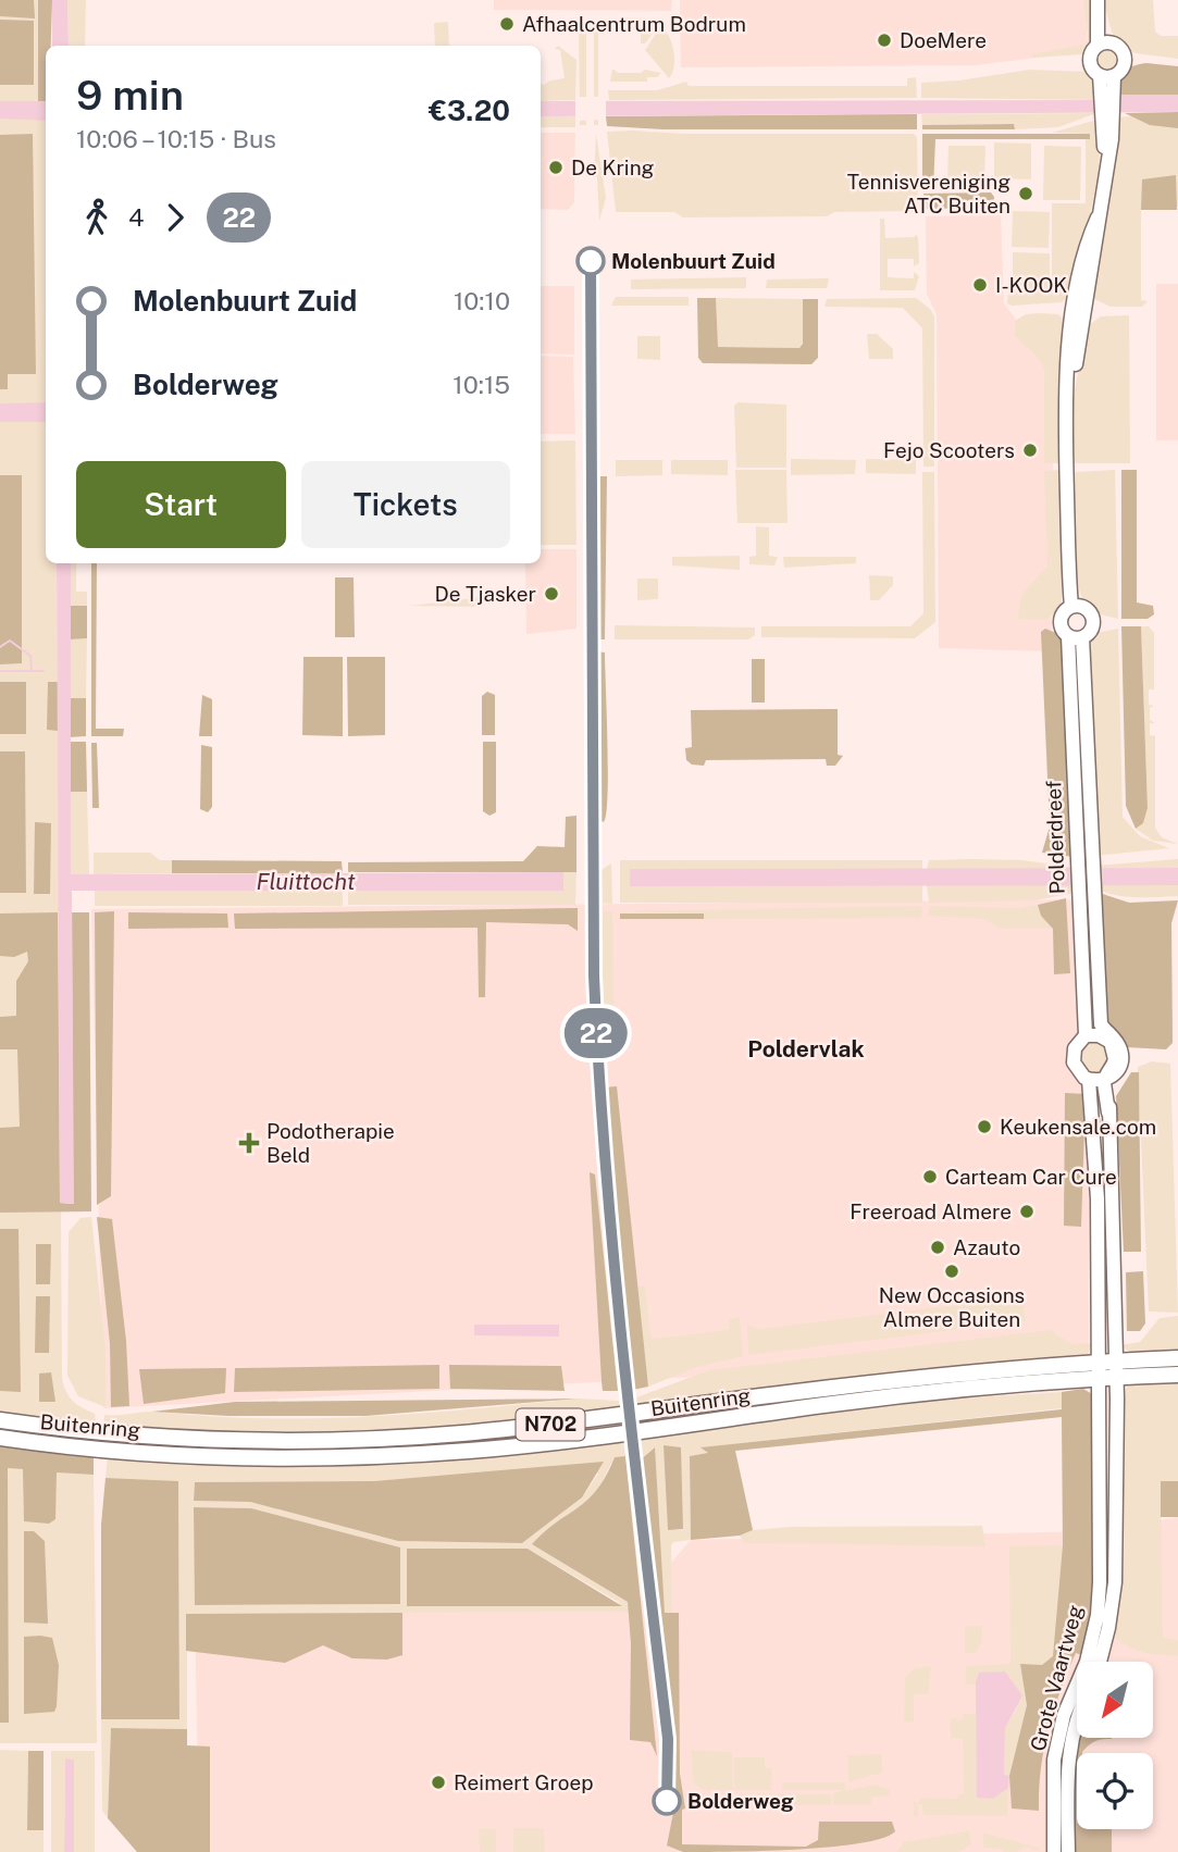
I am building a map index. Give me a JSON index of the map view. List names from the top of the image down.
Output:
{
  "streets": {
    "highway": ["Buitenring", "N702"],
    "main road": ["Polderdreef", "Grote Vaartweg"]
  },
  "crossings": [
    ["Buitenring", "Grote Vaartweg"]
  ],
  "districts": ["Poldervlak"],
  "water": ["Fluittocht"],
  "places": {
    "other": [
      "Afhaalcentrum Bodrum",
      "DoeMere",
      "De Kring",
      "Tennisvereniging ATC Buiten",
      "Molenbuurt Zuid",
      "I-KOOK",
      "Fejo Scooters",
      "De Tjasker",
      "Keukensale.com",
      "Carteam Car Cure",
      "Freeroad Almere",
      "Azauto",
      "New Occasions Almere Buiten",
      "Reimert Groep",
      "Bolderweg"
    ],
    "health": ["Podotherapie Beld"]
  },
  "lines": ["bus line 22"],
  "north": "bottom left",
  "page": {
    "on_map": "22",
    "heading": ["9 min", "10:06 – 10:15 · Bus", "€3.20"],
    "legs": ["4", "22"],
    "list": [
      {
        "name": "Molenbuurt Zuid",
        "value": "10:10"
      },
      {
        "name": "Bolderweg",
        "value": "10:15"
      }
    ],
    "buttons": ["Start", "Tickets"]
  }
}
